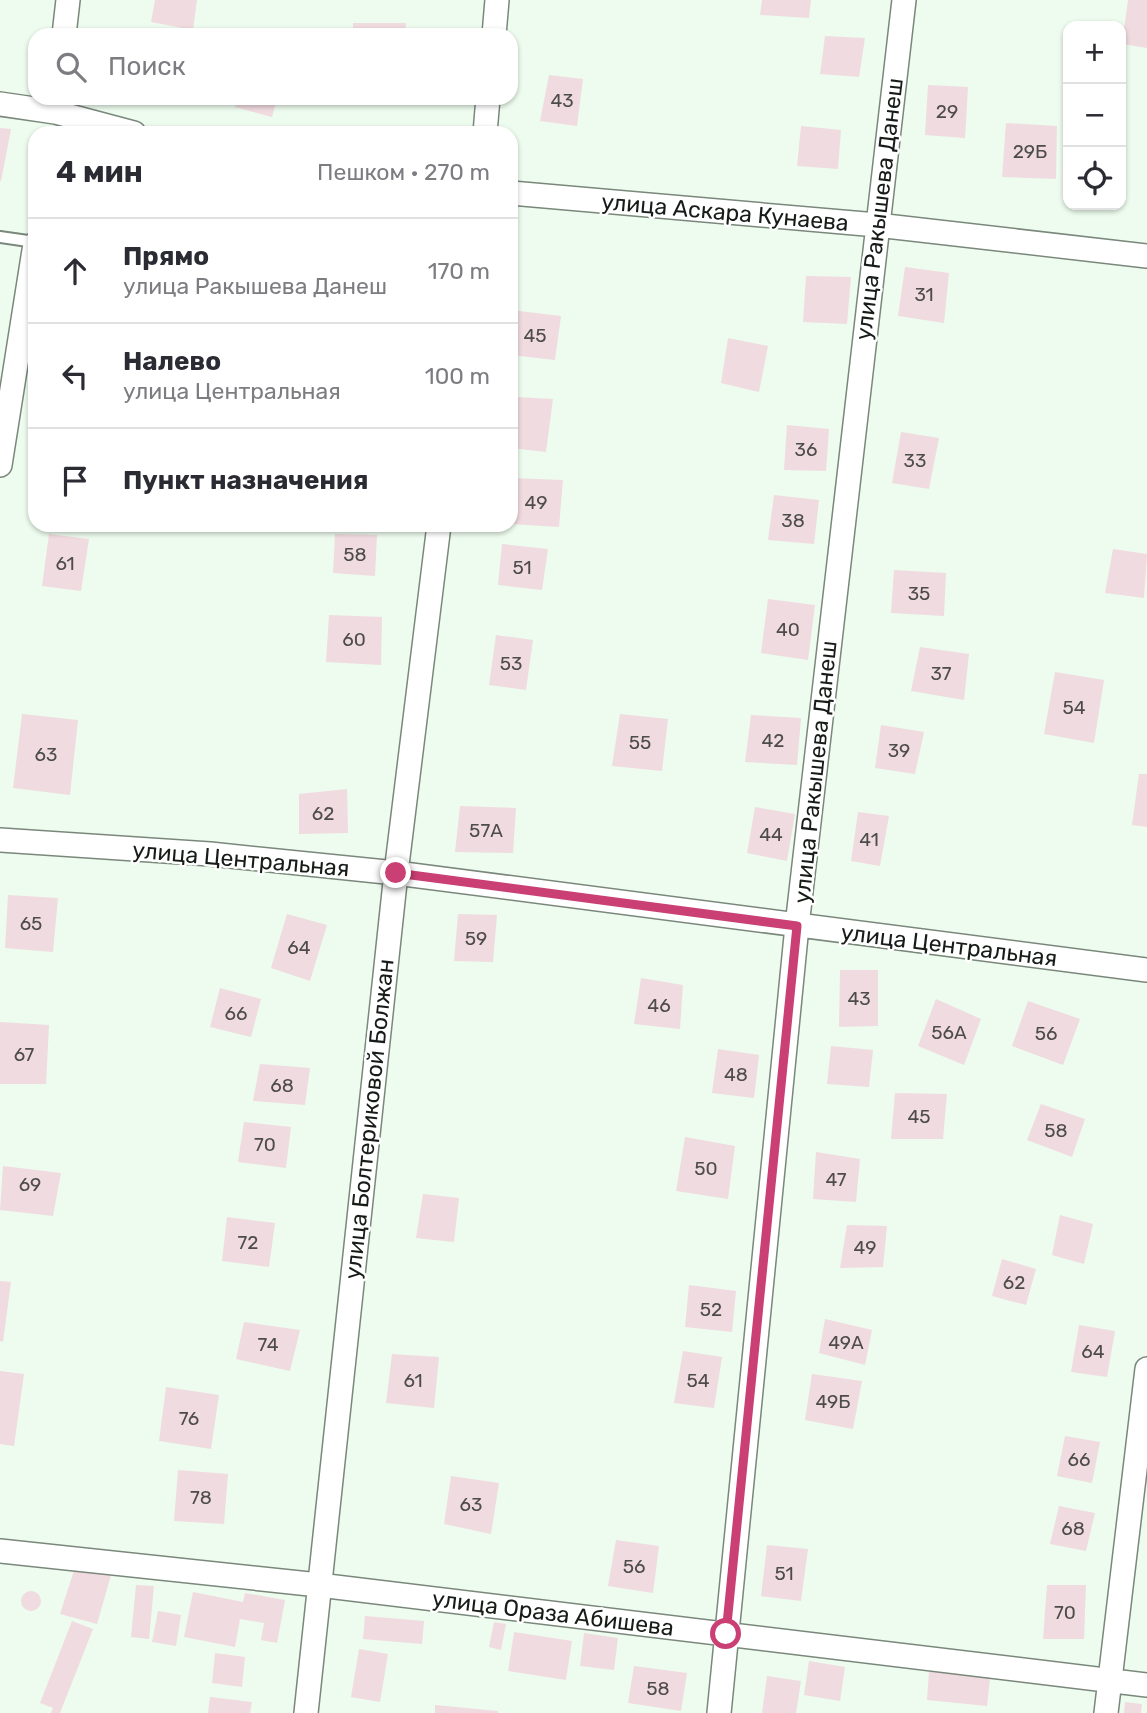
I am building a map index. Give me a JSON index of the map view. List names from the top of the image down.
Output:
{
  "streets": {
    "street": [
      "улица Ракышева Данеш",
      "улица Аскара Кунаева",
      "улица Центральная",
      "улица Болтериковой Болжан",
      "улица Ораза Абишева"
    ]
  },
  "crossings": [
    ["улица Ракышева Данеш", "улица Аскара Кунаева"],
    ["улица Ракышева Данеш", "улица Центральная"],
    ["улица Ракышева Данеш", "улица Ораза Абишева"],
    ["улица Центральная", "улица Болтериковой Болжан"],
    ["улица Болтериковой Болжан", "улица Ораза Абишева"]
  ],
  "house_numbers": [
    "43",
    "29",
    "29Б",
    "31",
    "45",
    "36",
    "33",
    "49",
    "38",
    "58",
    "61",
    "51",
    "35",
    "40",
    "60",
    "53",
    "37",
    "54",
    "42",
    "55",
    "39",
    "63",
    "62",
    "57А",
    "44",
    "41",
    "65",
    "59",
    "64",
    "43",
    "46",
    "66",
    "56А",
    "56",
    "67",
    "48",
    "68",
    "45",
    "58",
    "70",
    "50",
    "47",
    "69",
    "72",
    "49",
    "62",
    "52",
    "49А",
    "74",
    "64",
    "61",
    "54",
    "49Б",
    "76",
    "66",
    "78",
    "63",
    "68",
    "56",
    "51",
    "70",
    "58"
  ],
  "page": {
    "map_buttons": ["+", "−"],
    "search": "Поиск",
    "heading": ["4 мин", "Пешком · 270 m"],
    "list": [
      ["Прямо", "улица Ракышева Данеш", "170 m"],
      ["Налево", "улица Центральная", "100 m"],
      "Пункт назначения"
    ]
  }
}
